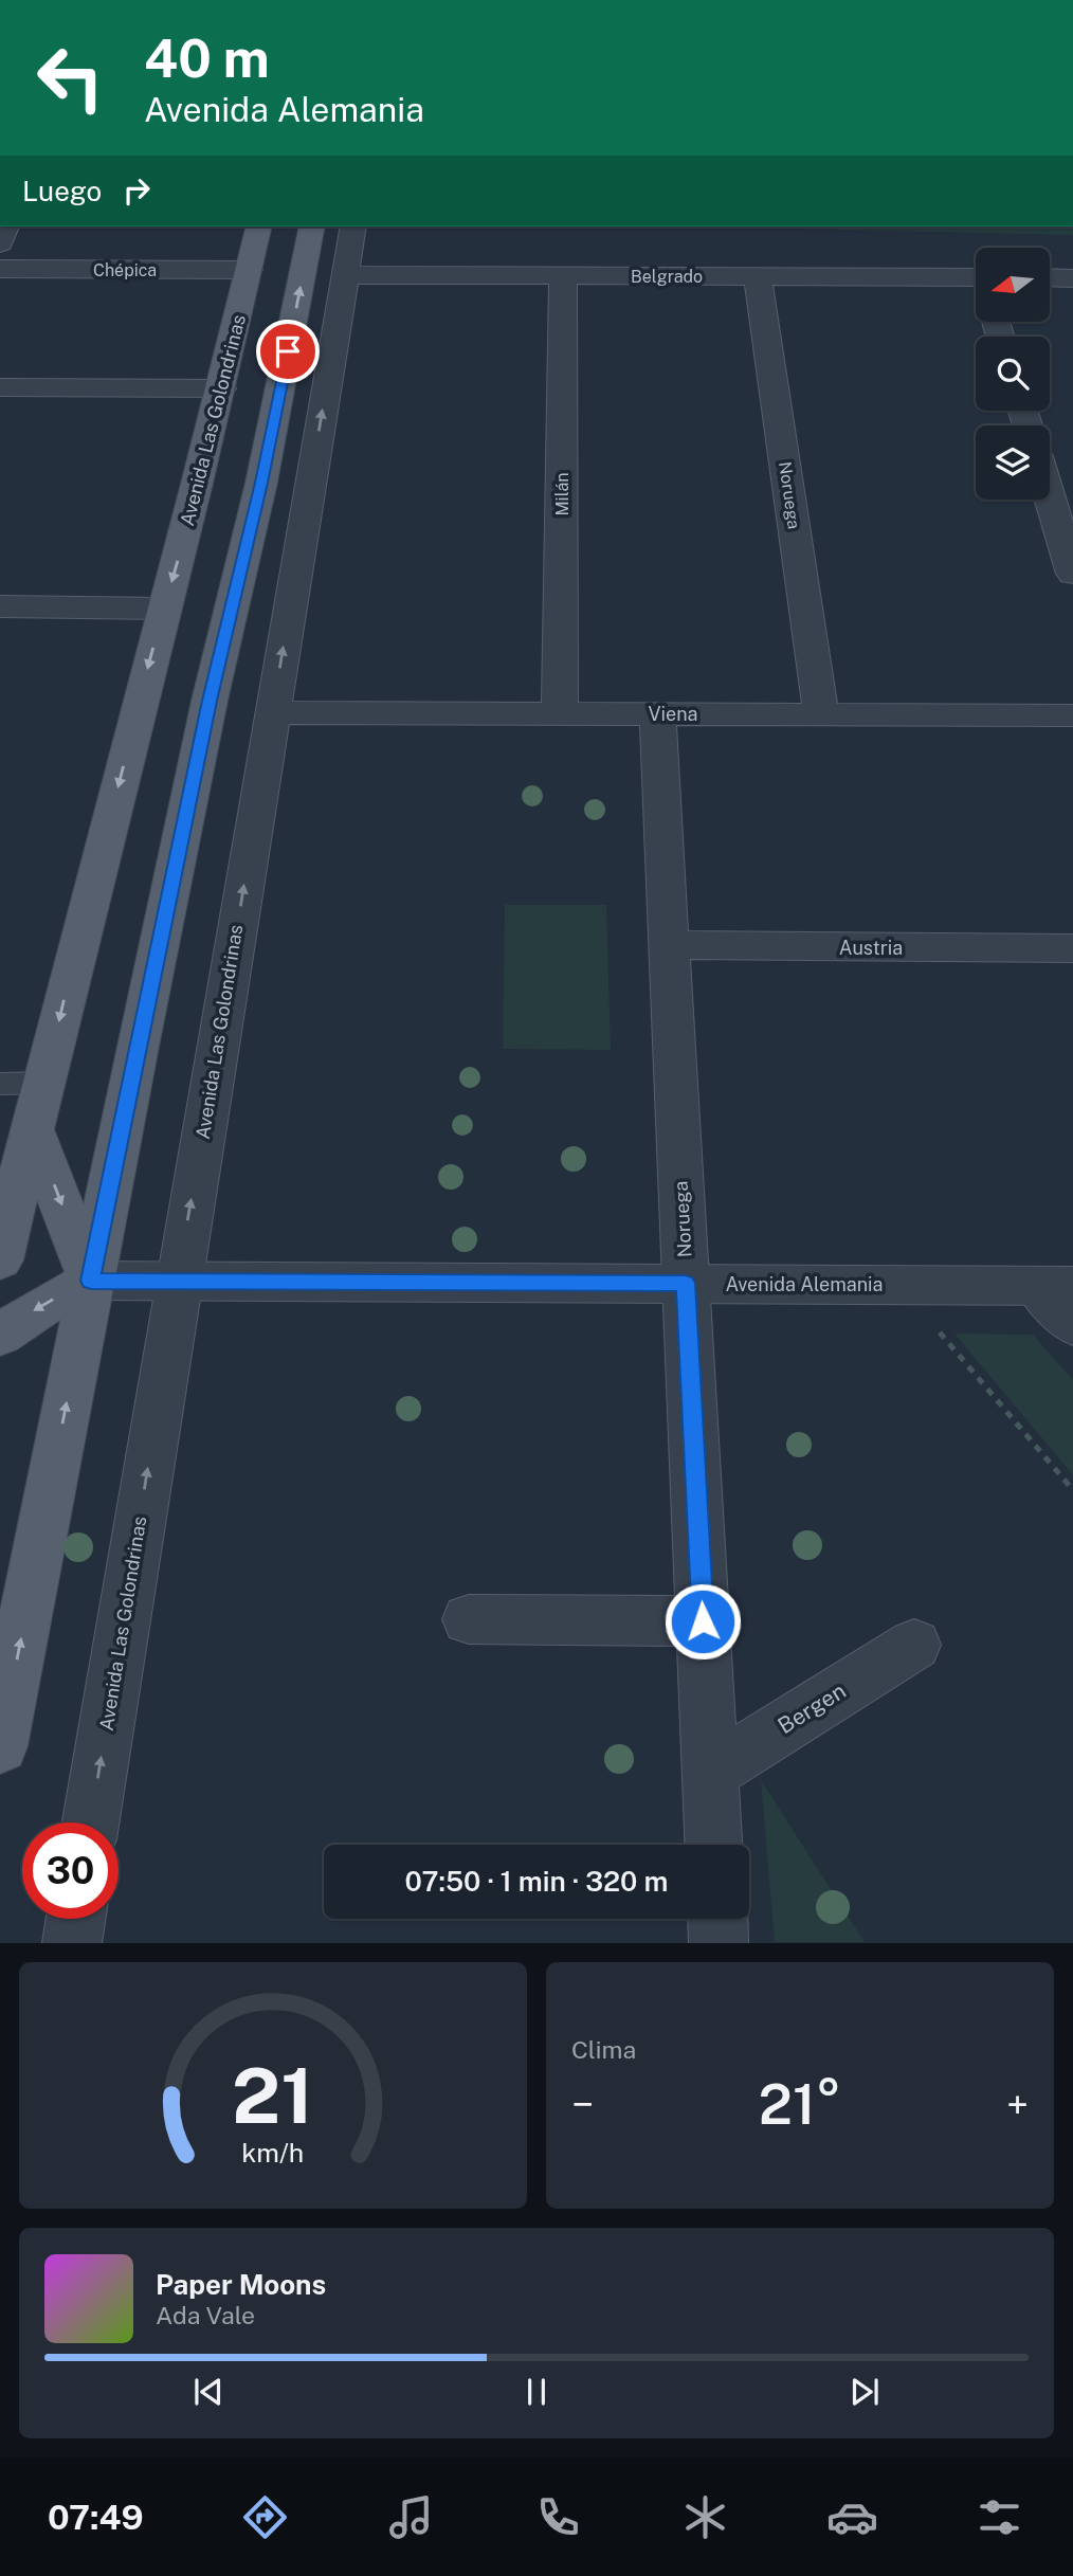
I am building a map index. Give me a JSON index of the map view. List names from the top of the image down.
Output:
{
  "streets": {
    "main road": ["Avenida Las Golondrinas"],
    "street": [
      "Chépica",
      "Belgrado",
      "Milán",
      "Noruega",
      "Viena",
      "Austria",
      "Avenida Alemania",
      "Bergen"
    ]
  },
  "crossings": [
    ["Chépica", "Avenida Las Golondrinas"],
    ["Belgrado", "Avenida Las Golondrinas"],
    ["Belgrado", "Milán"],
    ["Belgrado", "Noruega"],
    ["Avenida Las Golondrinas", "Viena"],
    ["Avenida Las Golondrinas", "Avenida Alemania"],
    ["Milán", "Viena"],
    ["Noruega", "Viena"],
    ["Noruega", "Austria"],
    ["Noruega", "Avenida Alemania"],
    ["Noruega", "Bergen"]
  ],
  "north": "left",
  "page": {
    "turn": ["40 m", "Avenida Alemania"],
    "then": "Luego",
    "limit": "30",
    "trip": "07:50 · 1 min · 320 m",
    "tile": "Clima",
    "heat": ["−", "21°", "+"],
    "song": ["Paper Moons", "Ada Vale"],
    "tabs": "07:49",
    "gauge": ["21", "km/h"]
  }
}
